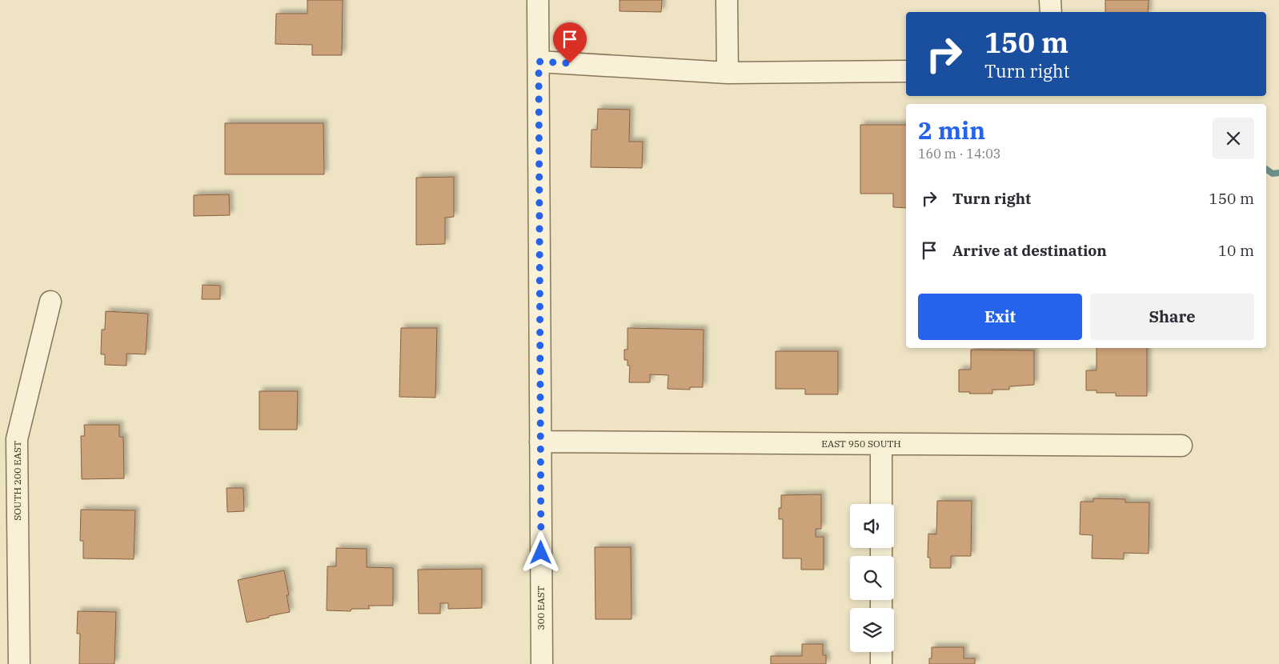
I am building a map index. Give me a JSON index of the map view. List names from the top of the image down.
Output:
{
  "streets": {
    "street": ["EAST 950 SOUTH", "SOUTH 200 EAST", "300 EAST"]
  },
  "crossings": [
    ["EAST 950 SOUTH", "300 EAST"]
  ],
  "page": {
    "turn": ["150 m", "Turn right"],
    "heading": ["2 min", "160 m · 14:03"],
    "list": [
      {
        "name": "Turn right",
        "value": "150 m"
      },
      {
        "name": "Arrive at destination",
        "value": "10 m"
      }
    ],
    "buttons": ["Exit", "Share"]
  }
}
